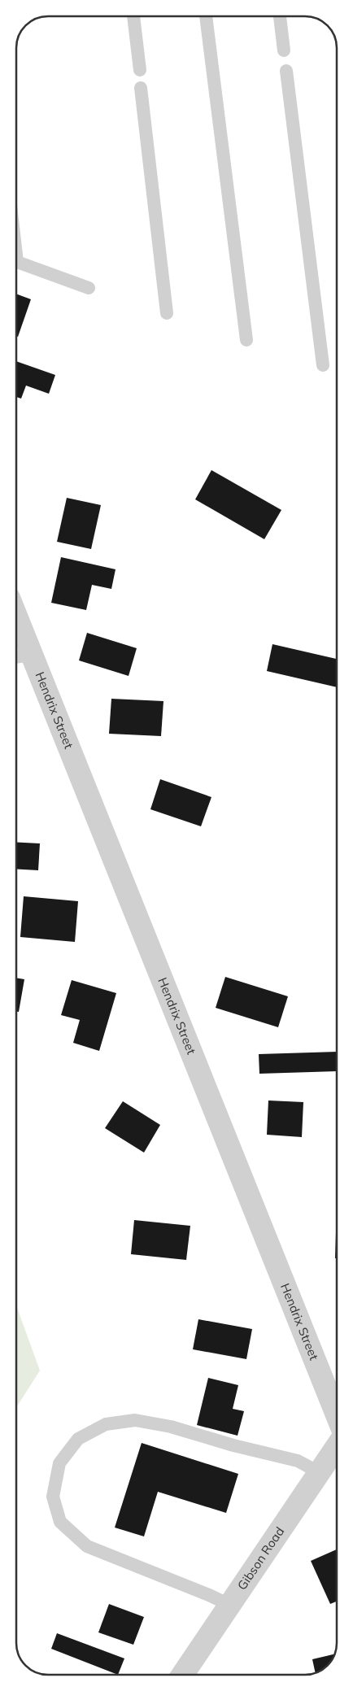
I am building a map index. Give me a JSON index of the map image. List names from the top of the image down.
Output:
{
  "streets": {
    "street": ["Hendrix Street", "Gibson Road"]
  }
}
